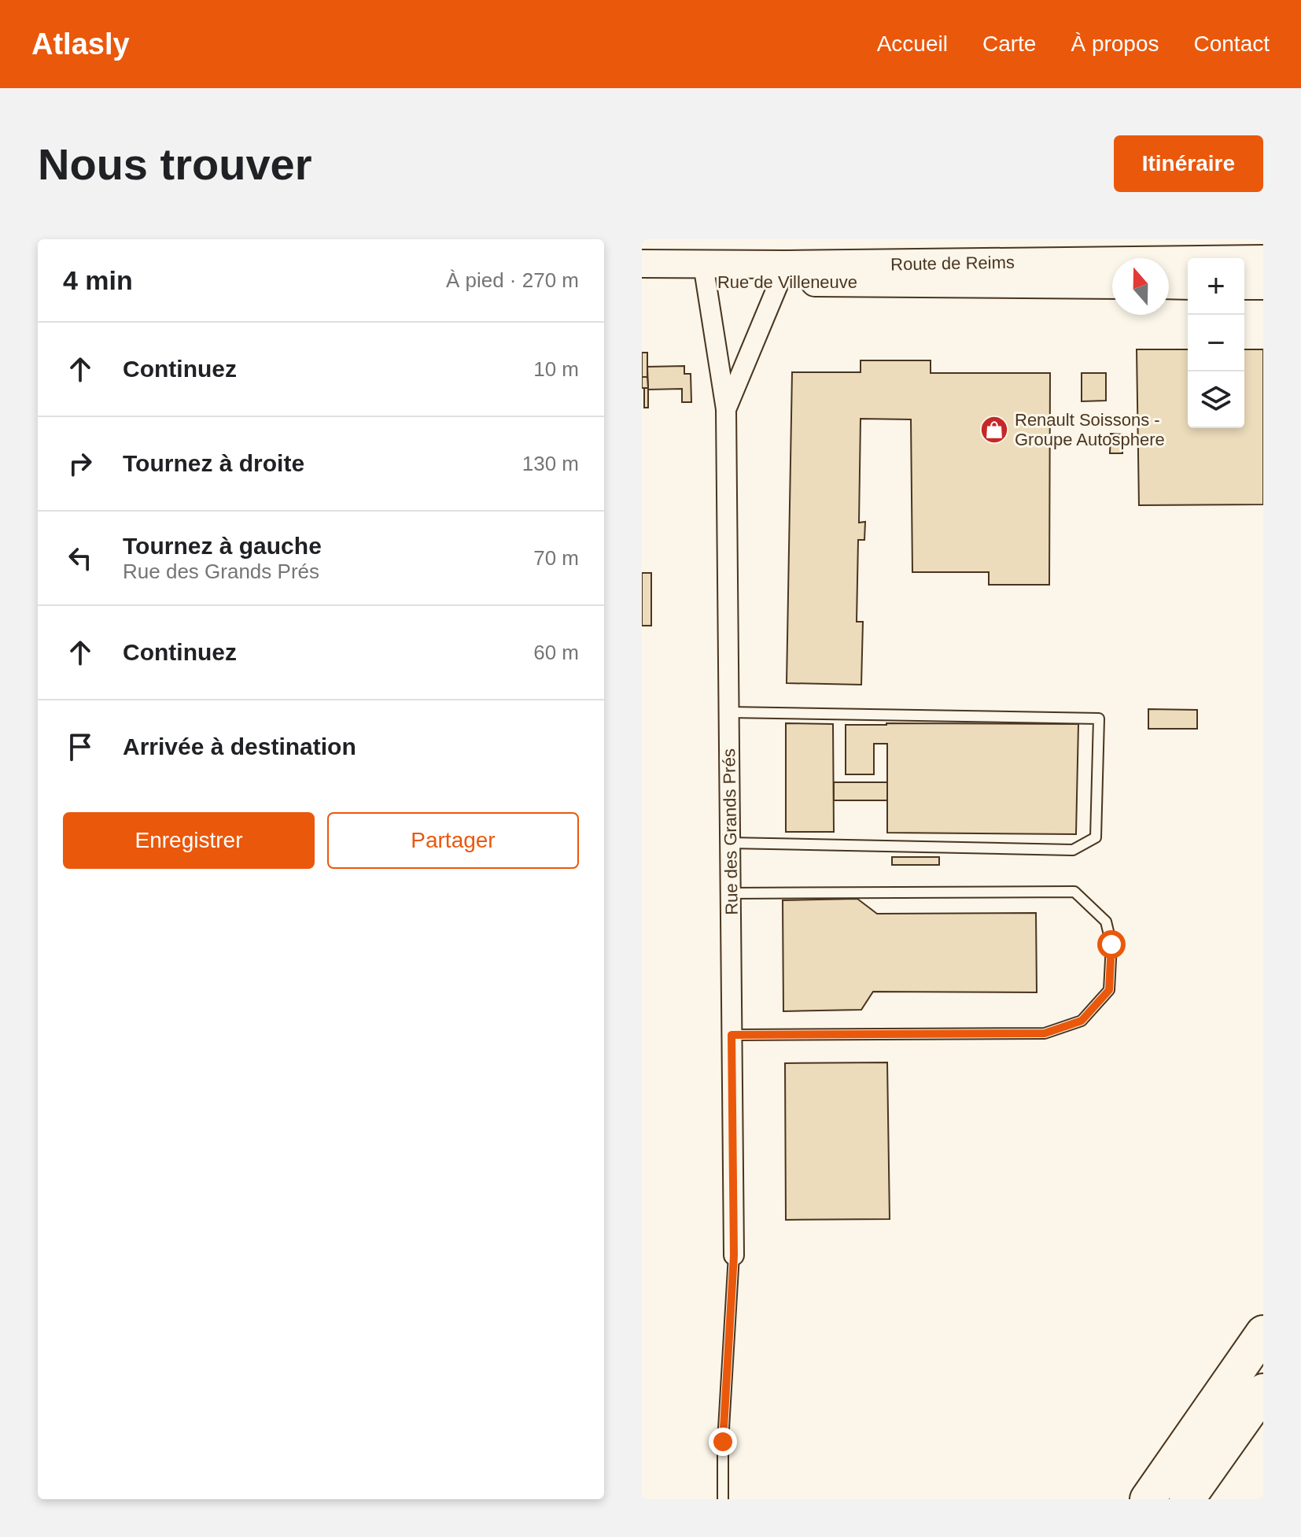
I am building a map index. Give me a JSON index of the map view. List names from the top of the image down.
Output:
{
  "streets": {
    "main road": ["Route de Reims", "Rue de Villeneuve"],
    "street": ["Rue des Grands Prés"]
  },
  "crossings": [
    ["Route de Reims", "Rue de Villeneuve"],
    ["Route de Reims", "Rue des Grands Prés"],
    ["Rue de Villeneuve", "Rue des Grands Prés"]
  ],
  "places": {
    "shop": ["Renault Soissons - Groupe Autosphere"]
  },
  "north": "top",
  "page": {
    "header": "Atlasly",
    "nav": [
      "Accueil",
      "Carte",
      "À propos",
      "Contact"
    ],
    "buttons": [
      "Itinéraire",
      ["Enregistrer", "Partager"]
    ],
    "title": "Nous trouver",
    "heading": ["4 min", "À pied · 270 m"],
    "map_buttons": ["+", "−"],
    "list": [
      ["Continuez", "10 m"],
      ["Tournez à droite", "130 m"],
      ["Tournez à gauche", "Rue des Grands Prés", "70 m"],
      ["Continuez", "60 m"],
      "Arrivée à destination"
    ]
  }
}
